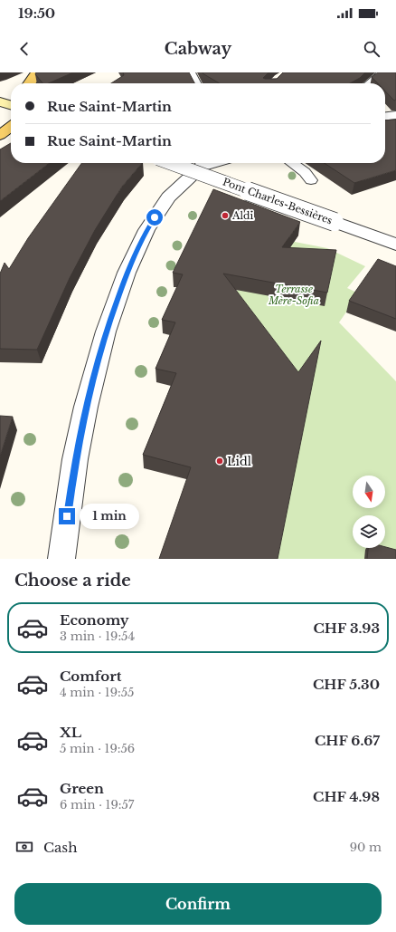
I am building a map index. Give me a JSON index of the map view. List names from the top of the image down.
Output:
{
  "streets": {
    "street": ["Pont Charles-Bessières"]
  },
  "parks": ["Terrasse Mère-Sofia"],
  "places": ["Aldi", "Lidl"],
  "north": "bottom",
  "page": {
    "status": "19:50",
    "header": "Cabway",
    "banner": ["Rue Saint-Martin", "Rue Saint-Martin"],
    "bubble": "1 min",
    "heading": "Choose a ride",
    "list": [
      {
        "name": "Economy",
        "note": "3 min · 19:54",
        "value": "CHF 3.93"
      },
      {
        "name": "Comfort",
        "note": "4 min · 19:55",
        "value": "CHF 5.30"
      },
      {
        "name": "XL",
        "note": "5 min · 19:56",
        "value": "CHF 6.67"
      },
      {
        "name": "Green",
        "note": "6 min · 19:57",
        "value": "CHF 4.98"
      }
    ],
    "pay": ["Cash", "90 m"],
    "buttons": "Confirm"
  }
}
